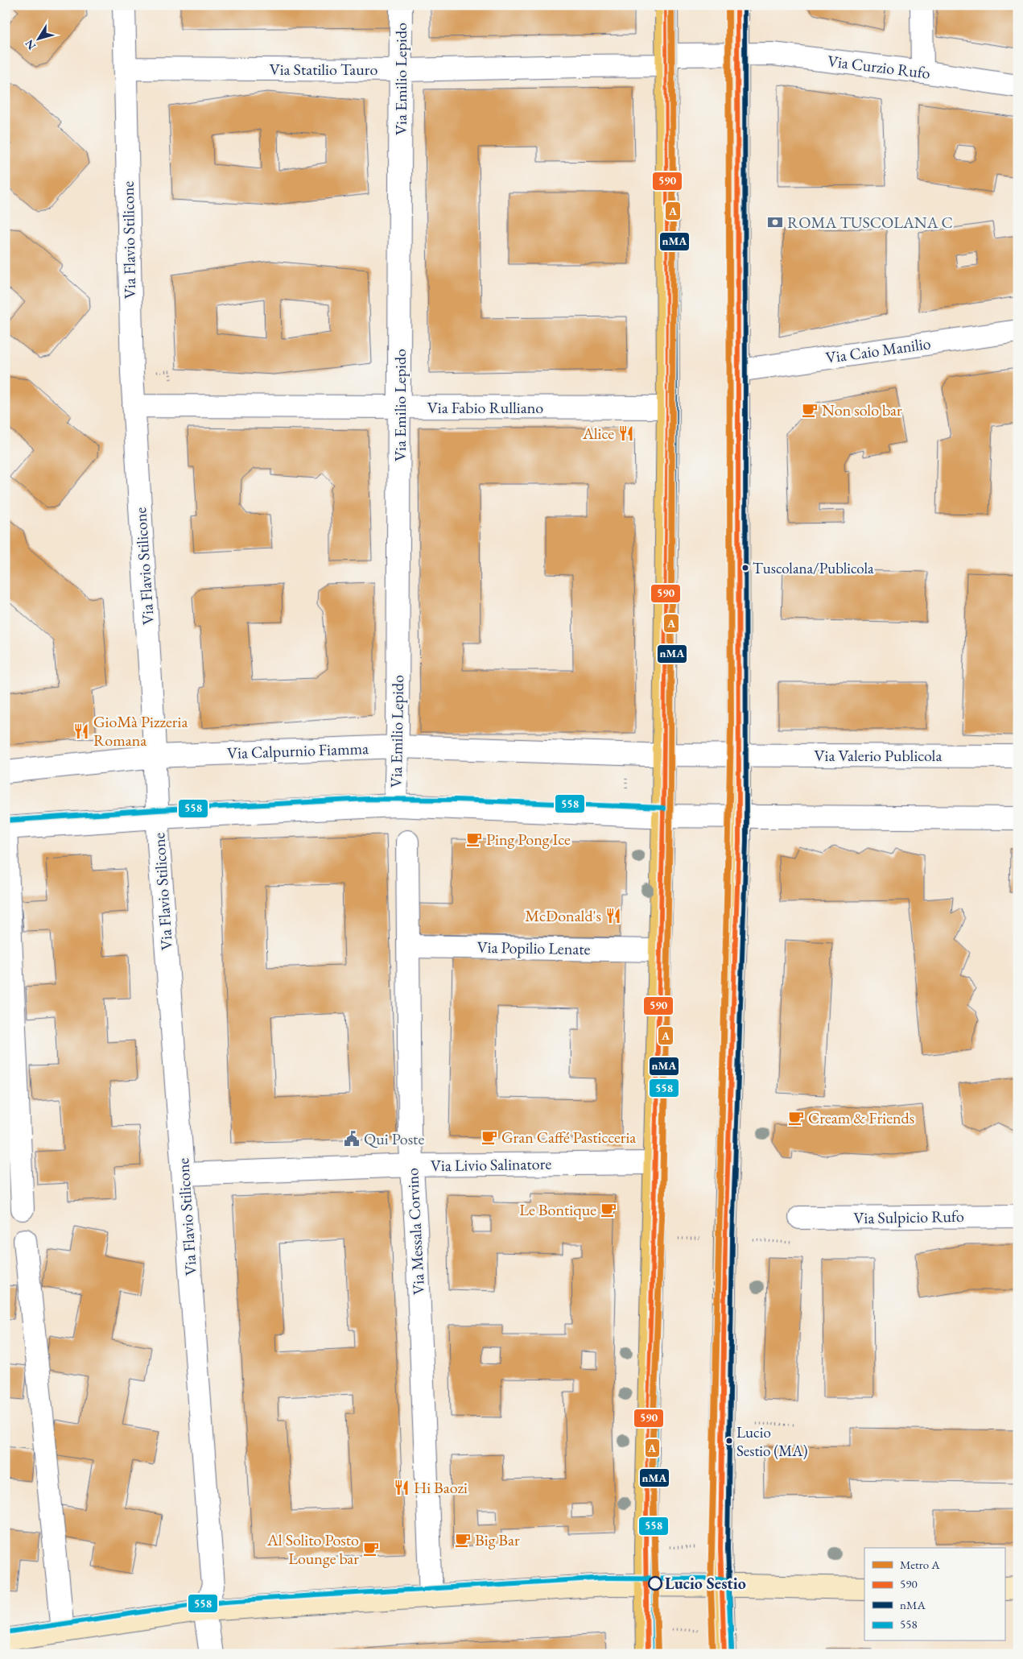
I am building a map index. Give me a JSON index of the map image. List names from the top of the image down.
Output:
{
  "streets": {
    "street": [
      "Via Curzio Rufo",
      "Via Statilio Tauro",
      "Via Emilio Lepido",
      "Via Flavio Stilicone",
      "Via Caio Manilio",
      "Via Fabio Rulliano",
      "Via Calpurnio Fiamma",
      "Via Valerio Publicola",
      "Via Popilio Lenate",
      "Via Livio Salinatore",
      "Via Sulpicio Rufo",
      "Via Messala Corvino"
    ]
  },
  "crossings": [
    ["Via Curzio Rufo", "Via Statilio Tauro"],
    ["Via Statilio Tauro", "Via Emilio Lepido"],
    ["Via Statilio Tauro", "Via Flavio Stilicone"],
    ["Via Emilio Lepido", "Via Fabio Rulliano"],
    ["Via Emilio Lepido", "Via Calpurnio Fiamma"],
    ["Via Flavio Stilicone", "Via Fabio Rulliano"],
    ["Via Flavio Stilicone", "Via Calpurnio Fiamma"],
    ["Via Flavio Stilicone", "Via Livio Salinatore"],
    ["Via Calpurnio Fiamma", "Via Valerio Publicola"],
    ["Via Popilio Lenate", "Via Messala Corvino"],
    ["Via Livio Salinatore", "Via Messala Corvino"]
  ],
  "places": {
    "bank": ["ROMA TUSCOLANA C"],
    "cafe": [
      "Non solo bar",
      "Ping Pong Ice",
      "Cream & Friends",
      "Gran Caffé Pasticceria",
      "Le Bontique",
      "Big Bar",
      "Al Solito Posto Lounge bar"
    ],
    "restaurant": [
      "Alice",
      "GioMà Pizzeria Romana",
      "McDonald's",
      "Hi Baozi"
    ],
    "other": ["Tuscolana/Publicola", "Lucio Sestio (MA)", "Lucio Sestio"],
    "public building": ["Qui Poste"]
  },
  "lines": [
    "metro line A",
    "transit line 590",
    "transit line nMA",
    "transit line 558"
  ],
  "legend": [
    "Metro A",
    "590",
    "nMA",
    "558"
  ],
  "north": "bottom left"
}
